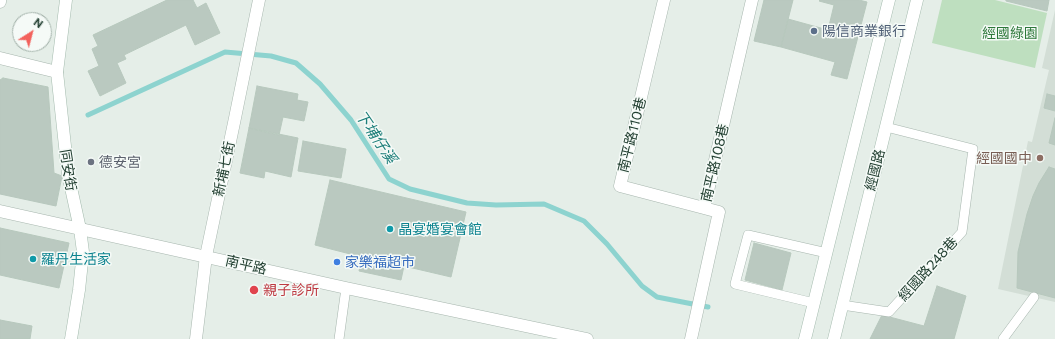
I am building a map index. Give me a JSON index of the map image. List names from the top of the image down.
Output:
{
  "streets": {
    "street": [
      "南平路110巷",
      "南平路108巷",
      "新埔七街",
      "同安街",
      "經國路",
      "南平路"
    ],
    "lane": ["經國路248巷"]
  },
  "crossings": [
    ["南平路110巷", "南平路108巷"],
    ["新埔七街", "南平路"],
    ["同安街", "南平路"],
    ["經國路", "經國路248巷"]
  ],
  "water": ["下埔仔溪"],
  "parks": ["經國綠園"],
  "places": [
    "陽信商業銀行",
    "經國國中",
    "德安宮",
    "晶宴婚宴會館",
    "羅丹生活家",
    "家樂福超市",
    "親子診所"
  ],
  "north": "top right"
}
